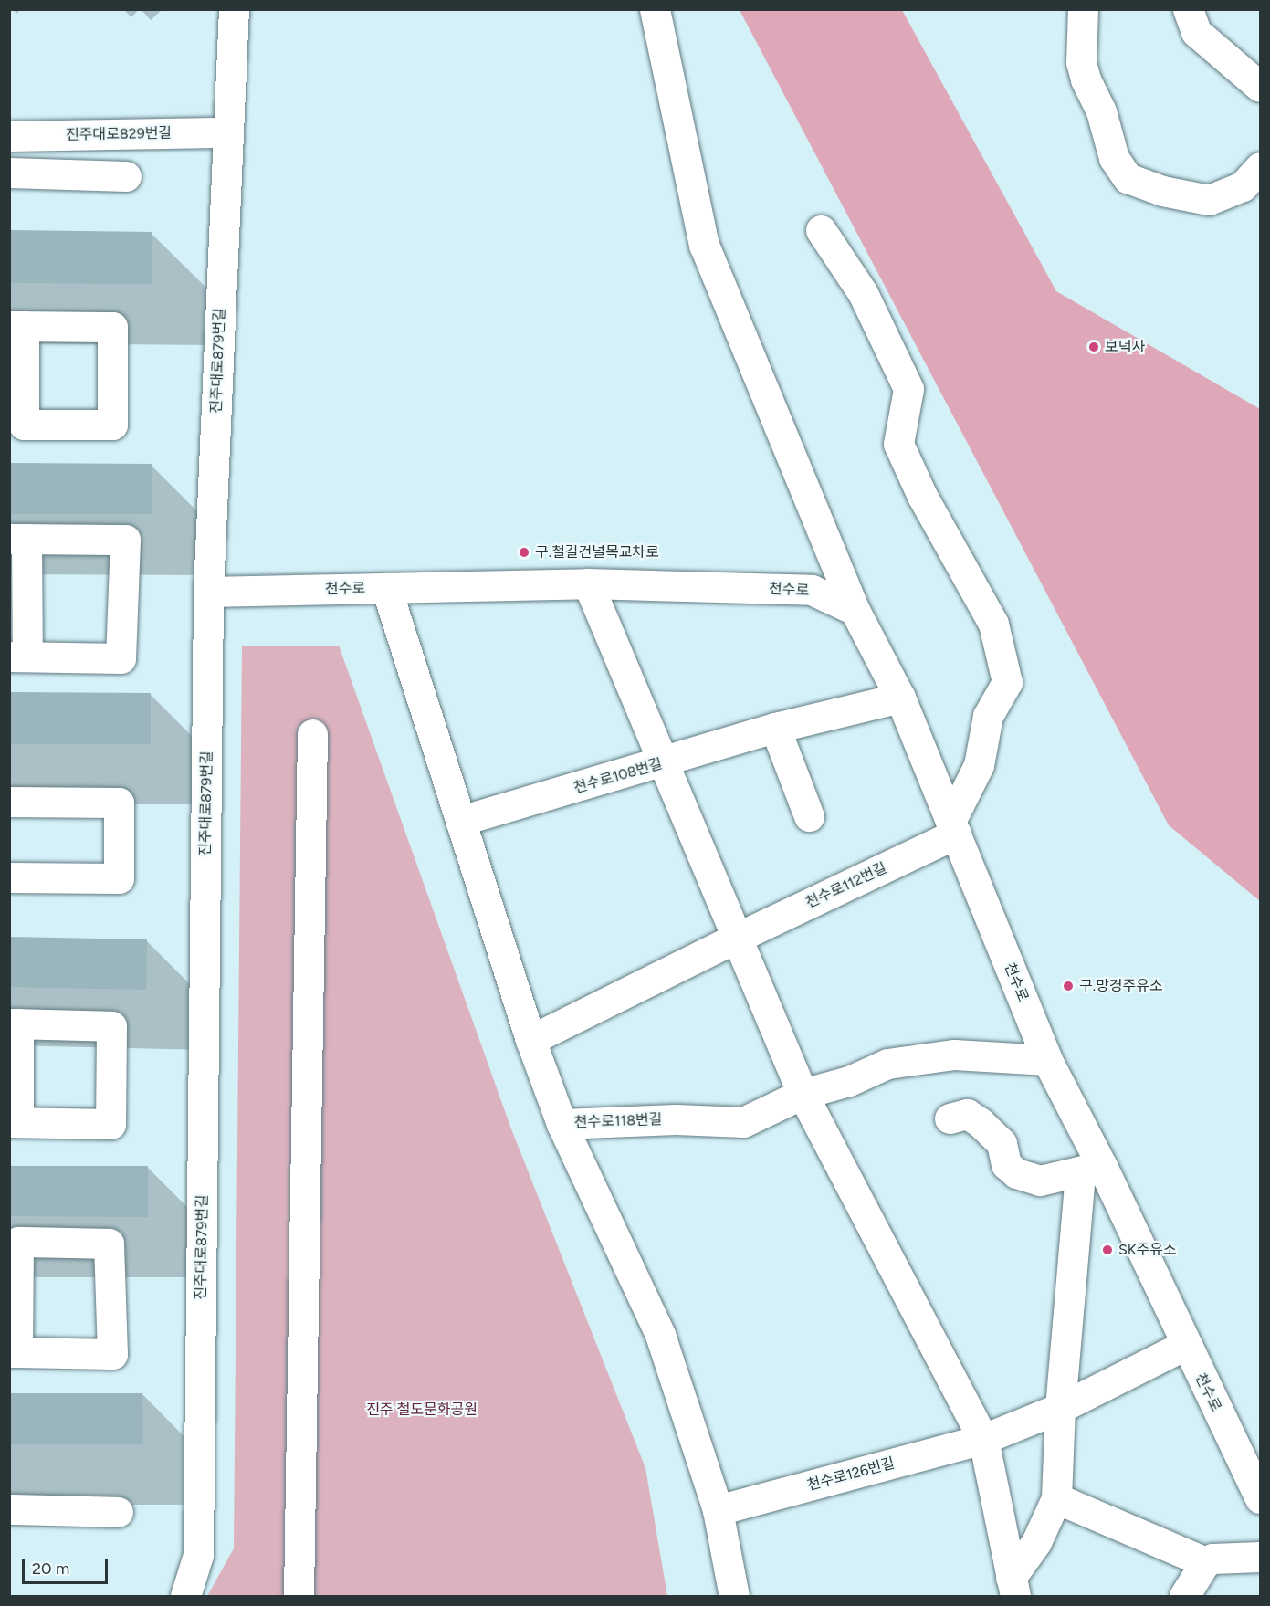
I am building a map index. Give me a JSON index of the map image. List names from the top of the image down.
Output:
{
  "streets": {
    "street": [
      "진주대로829번길",
      "진주대로879번길",
      "천수로",
      "천수로108번길",
      "천수로112번길",
      "천수로118번길",
      "천수로126번길"
    ]
  },
  "crossings": [
    ["진주대로829번길", "진주대로879번길"],
    ["진주대로879번길", "천수로"],
    ["천수로", "천수로108번길"],
    ["천수로", "천수로112번길"],
    ["천수로", "천수로118번길"],
    ["천수로", "천수로126번길"],
    ["천수로118번길", "천수로126번길"]
  ],
  "parks": ["진주 철도문화공원"],
  "places": [
    "보덕사",
    "구.철길건널목교차로",
    "구.망경주유소",
    "SK주유소"
  ],
  "scale_bar": "20 m"
}
